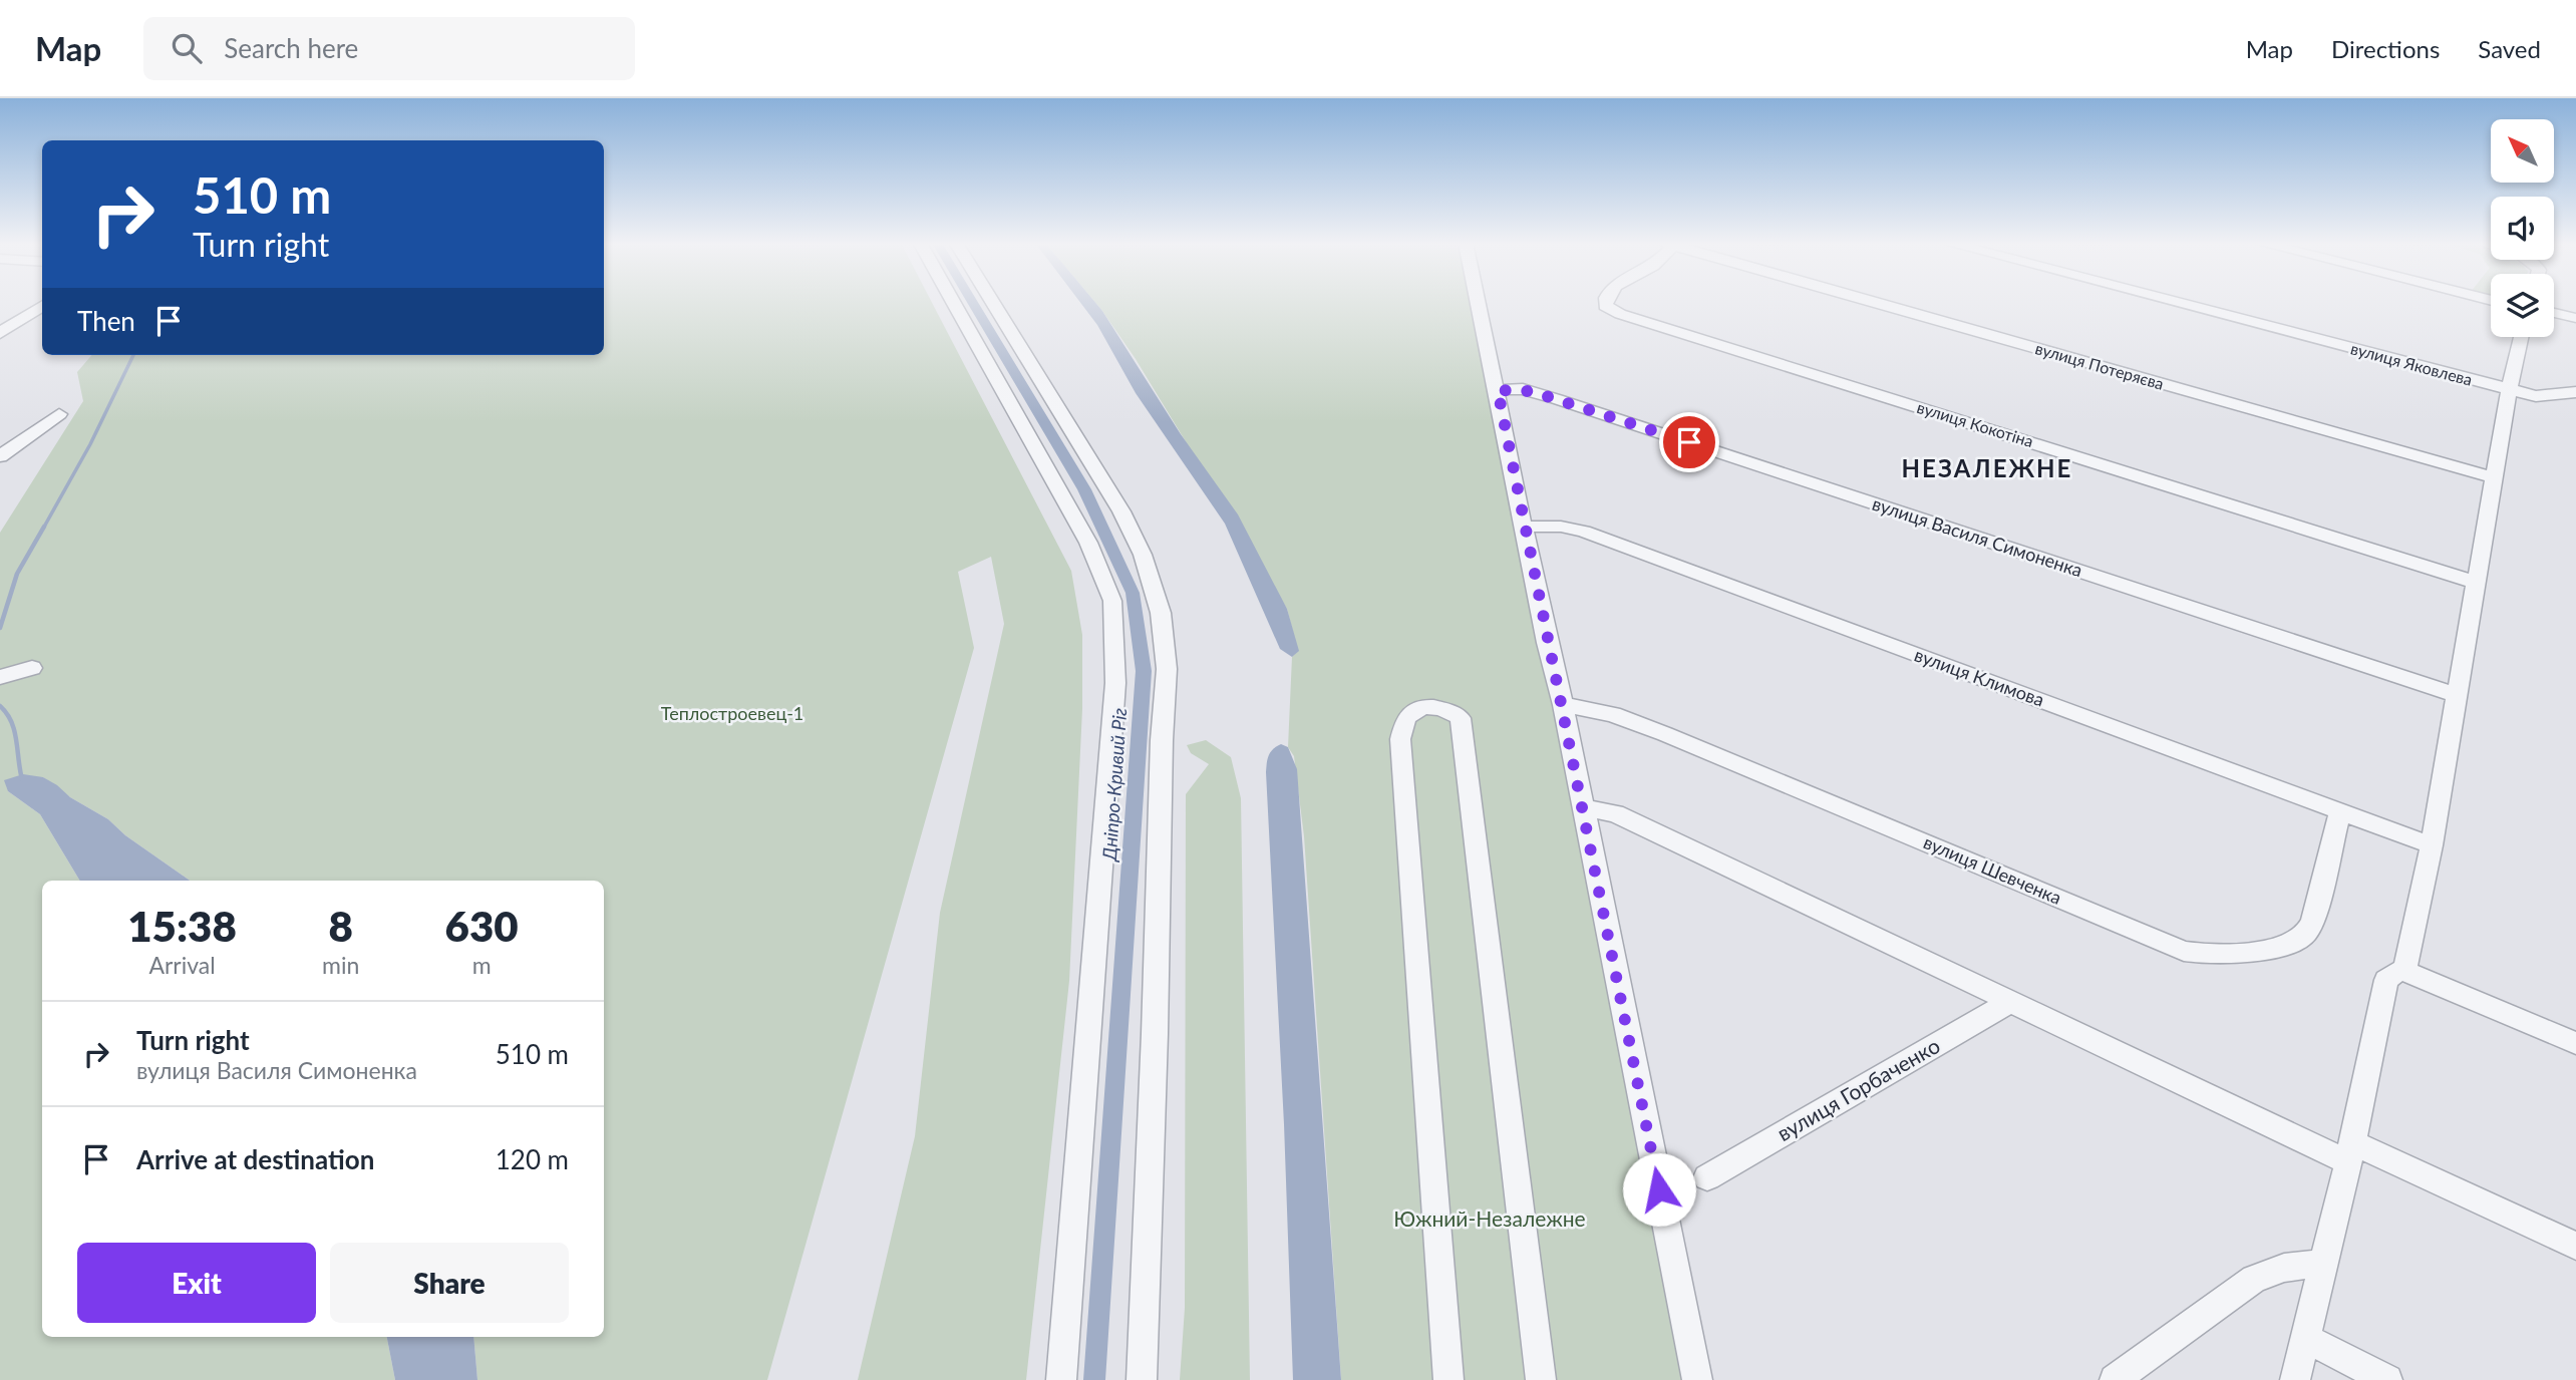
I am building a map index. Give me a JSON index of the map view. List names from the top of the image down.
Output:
{
  "streets": {
    "street": [
      "вулиця Яковлева",
      "вулиця Потеряєва",
      "вулиця Кокотіна",
      "вулиця Василя Симоненка",
      "вулиця Климова",
      "вулиця Шевченка",
      "вулиця Горбаченко"
    ]
  },
  "crossings": [
    ["вулиця Климова", "вулиця Шевченка"]
  ],
  "districts": ["НЕЗАЛЕЖНЕ"],
  "water": ["Дніпро-Кривий Ріг"],
  "parks": ["Теплостроевец-1", "Южний-Незалежне"],
  "north": "top left",
  "page": {
    "header": "Map",
    "search": "Search here",
    "nav": ["Map", "Directions", "Saved"],
    "turn": ["510 m", "Turn right"],
    "then": "Then",
    "eta": [
      "15:38",
      "Arrival",
      "8",
      "min",
      "630",
      "m"
    ],
    "list": [
      {
        "name": "Turn right",
        "note": "вулиця Василя Симоненка",
        "value": "510 m"
      },
      {
        "name": "Arrive at destination",
        "value": "120 m"
      }
    ],
    "buttons": ["Exit", "Share"]
  }
}
